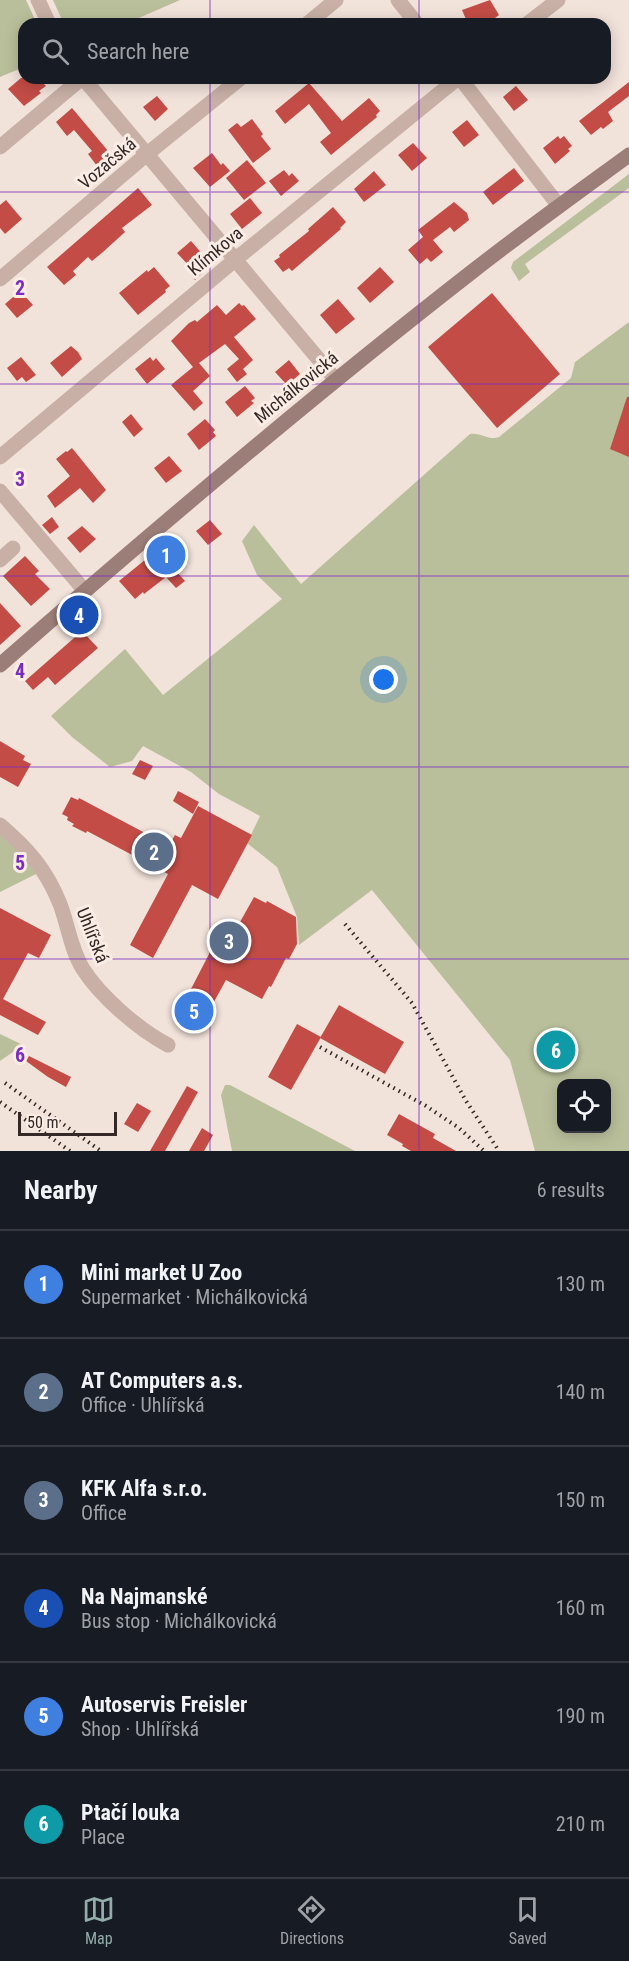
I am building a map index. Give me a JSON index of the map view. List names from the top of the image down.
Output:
{
  "streets": {
    "street": [
      "Vozačská",
      "Klímkova",
      "Michálkovická",
      "Uhlířská"
    ]
  },
  "scale_bar": "50 m",
  "page": {
    "search": "Search here",
    "pins": [
      "1",
      "4",
      "2",
      "3",
      "5",
      "6"
    ],
    "scale": "50 m",
    "heading": ["Nearby", "6 results"],
    "list": [
      {
        "mark": "1",
        "name": "Mini market U Zoo",
        "note": "Supermarket · Michálkovická",
        "value": "130 m"
      },
      {
        "mark": "2",
        "name": "AT Computers a.s.",
        "note": "Office · Uhlířská",
        "value": "140 m"
      },
      {
        "mark": "3",
        "name": "KFK Alfa s.r.o.",
        "note": "Office",
        "value": "150 m"
      },
      {
        "mark": "4",
        "name": "Na Najmanské",
        "note": "Bus stop · Michálkovická",
        "value": "160 m"
      },
      {
        "mark": "5",
        "name": "Autoservis Freisler",
        "note": "Shop · Uhlířská",
        "value": "190 m"
      },
      {
        "mark": "6",
        "name": "Ptačí louka",
        "note": "Place",
        "value": "210 m"
      }
    ],
    "nav": ["Map", "Directions", "Saved"]
  },
  "grid": {
    "rows": [
      "2",
      "3",
      "4",
      "5",
      "6"
    ]
  }
}
